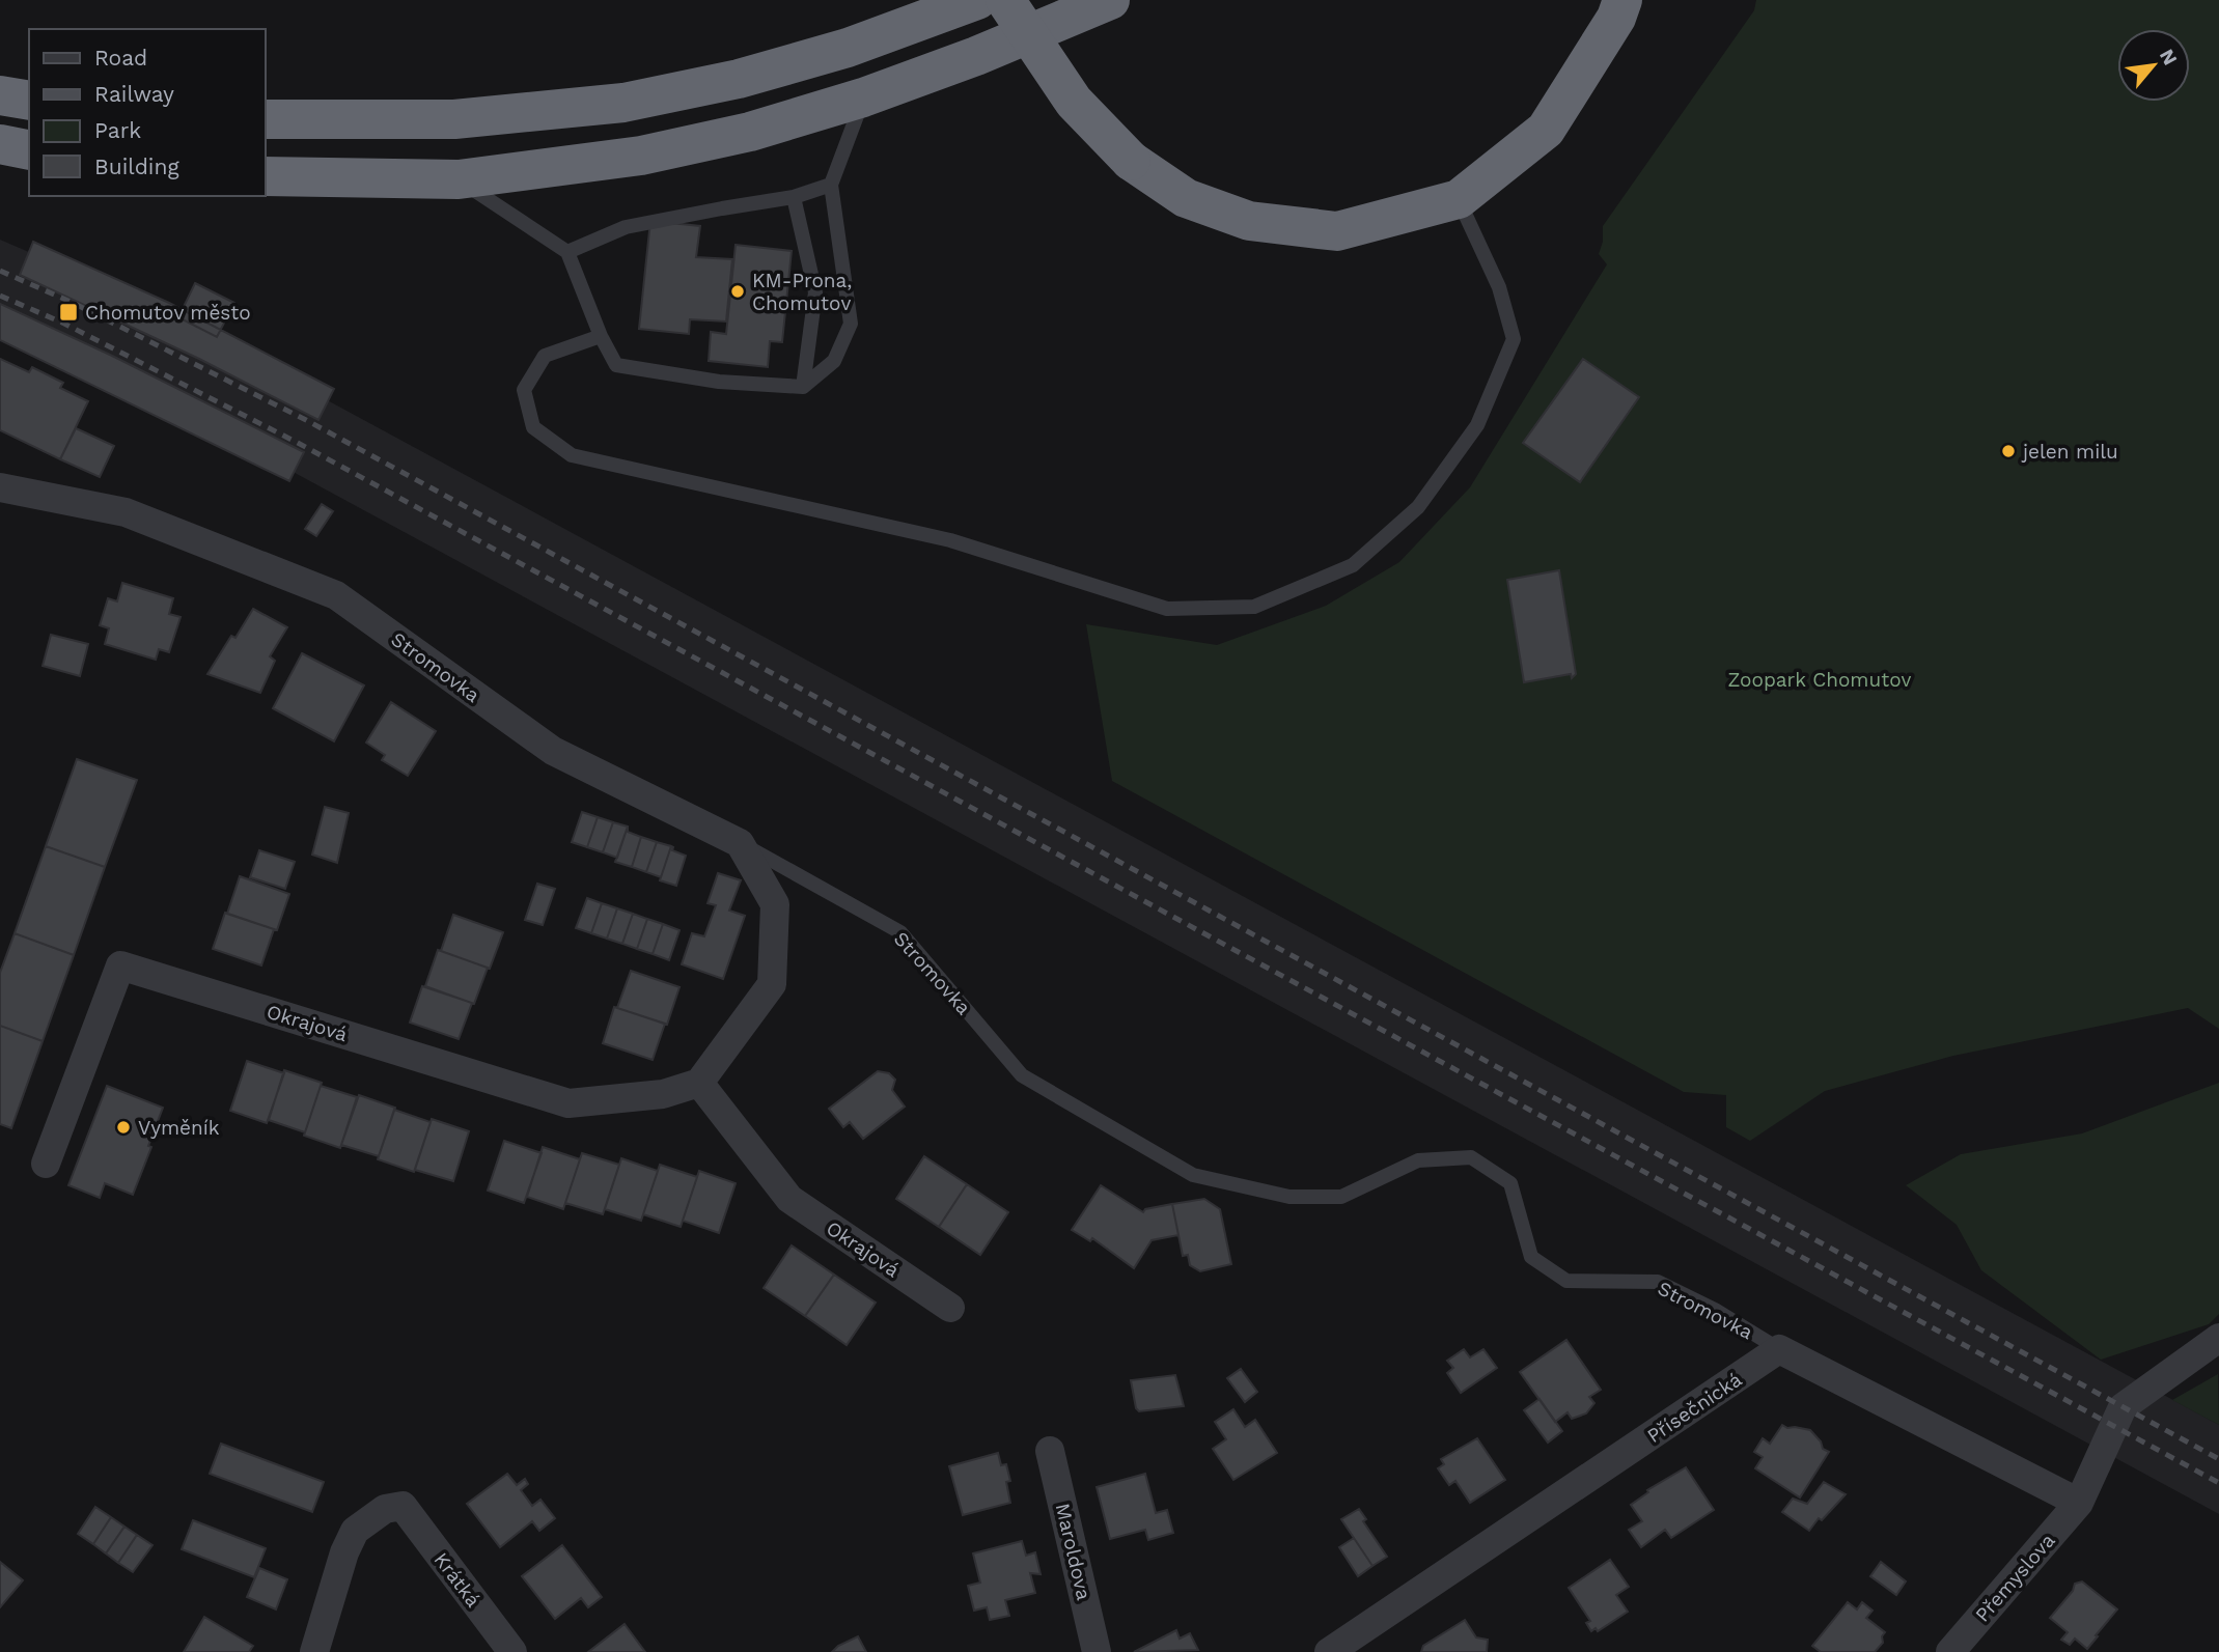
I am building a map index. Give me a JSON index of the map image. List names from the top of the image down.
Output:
{
  "streets": {
    "street": [
      "Stromovka",
      "Okrajová",
      "Přísečnická",
      "Maroldova",
      "Přemyslova",
      "Krátká"
    ]
  },
  "crossings": [
    ["Stromovka", "Přísečnická"]
  ],
  "parks": ["Zoopark Chomutov"],
  "places": {
    "other": ["KM-Prona, Chomutov", "jelen milu", "Vyměník"],
    "transit": ["Chomutov město"]
  },
  "legend": [
    "Road",
    "Railway",
    "Park",
    "Building"
  ],
  "north": "top right"
}
